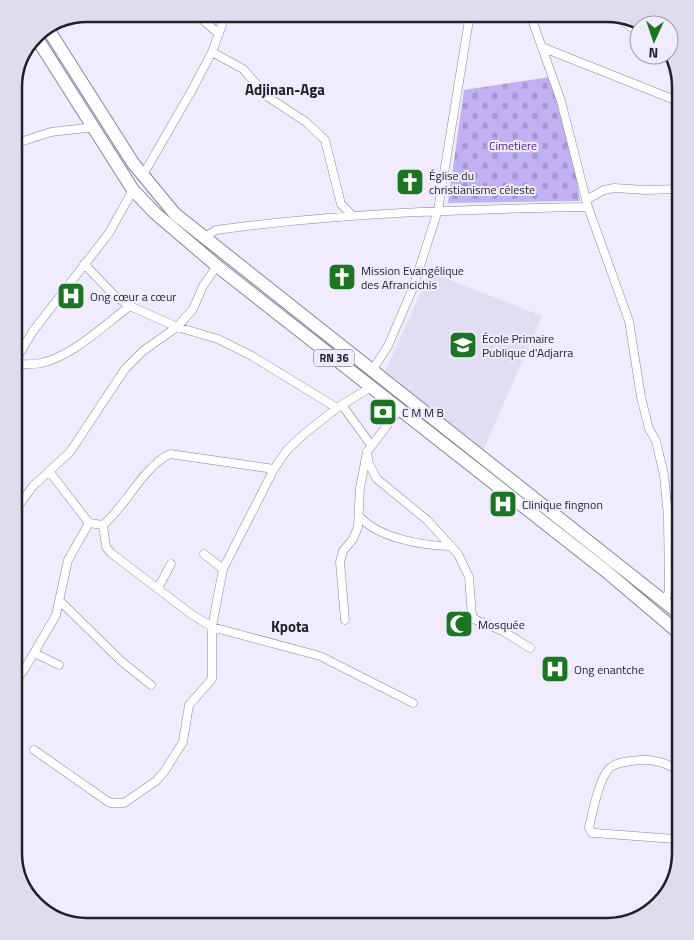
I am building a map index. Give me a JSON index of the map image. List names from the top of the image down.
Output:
{
  "streets": {
    "main road": ["RN 36"]
  },
  "districts": ["Adjinan-Aga", "Kpota"],
  "parks": ["Cimetiere"],
  "places": {
    "church": ["Église du christianisme céleste", "Mission Evangélique des Afrancichis"],
    "hospital": ["Ong cœur a cœur", "Clinique fingnon", "Ong enantche"],
    "school or university": ["École Primaire Publique d'Adjarra"],
    "bank": ["C M M B"],
    "mosque": ["Mosquée"]
  },
  "north": "bottom"
}
